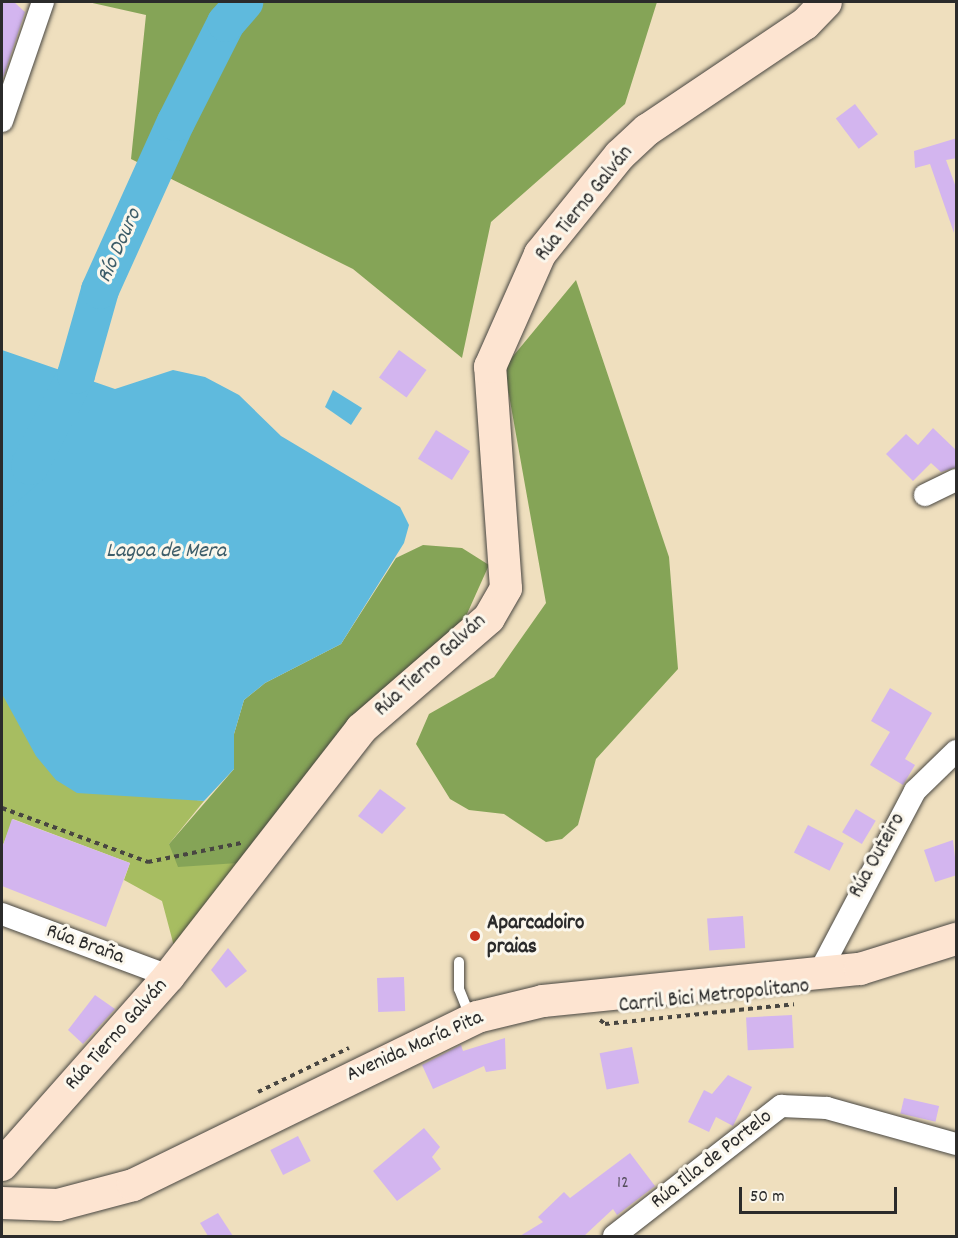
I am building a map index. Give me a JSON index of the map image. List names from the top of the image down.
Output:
{
  "streets": {
    "street": [
      "Rúa Tierno Galván",
      "Rúa Outeiro",
      "Rúa Braña",
      "Avenida María Pita",
      "Rúa Illa de Portelo"
    ],
    "path": ["Carril Bici Metropolitano"]
  },
  "crossings": [
    ["Rúa Tierno Galván", "Rúa Braña"],
    ["Rúa Outeiro", "Avenida María Pita"]
  ],
  "water": ["Río Douro", "Lagoa de Mera"],
  "places": ["Aparcadoiro praias"],
  "house_numbers": ["12"],
  "scale_bar": "50 m"
}
